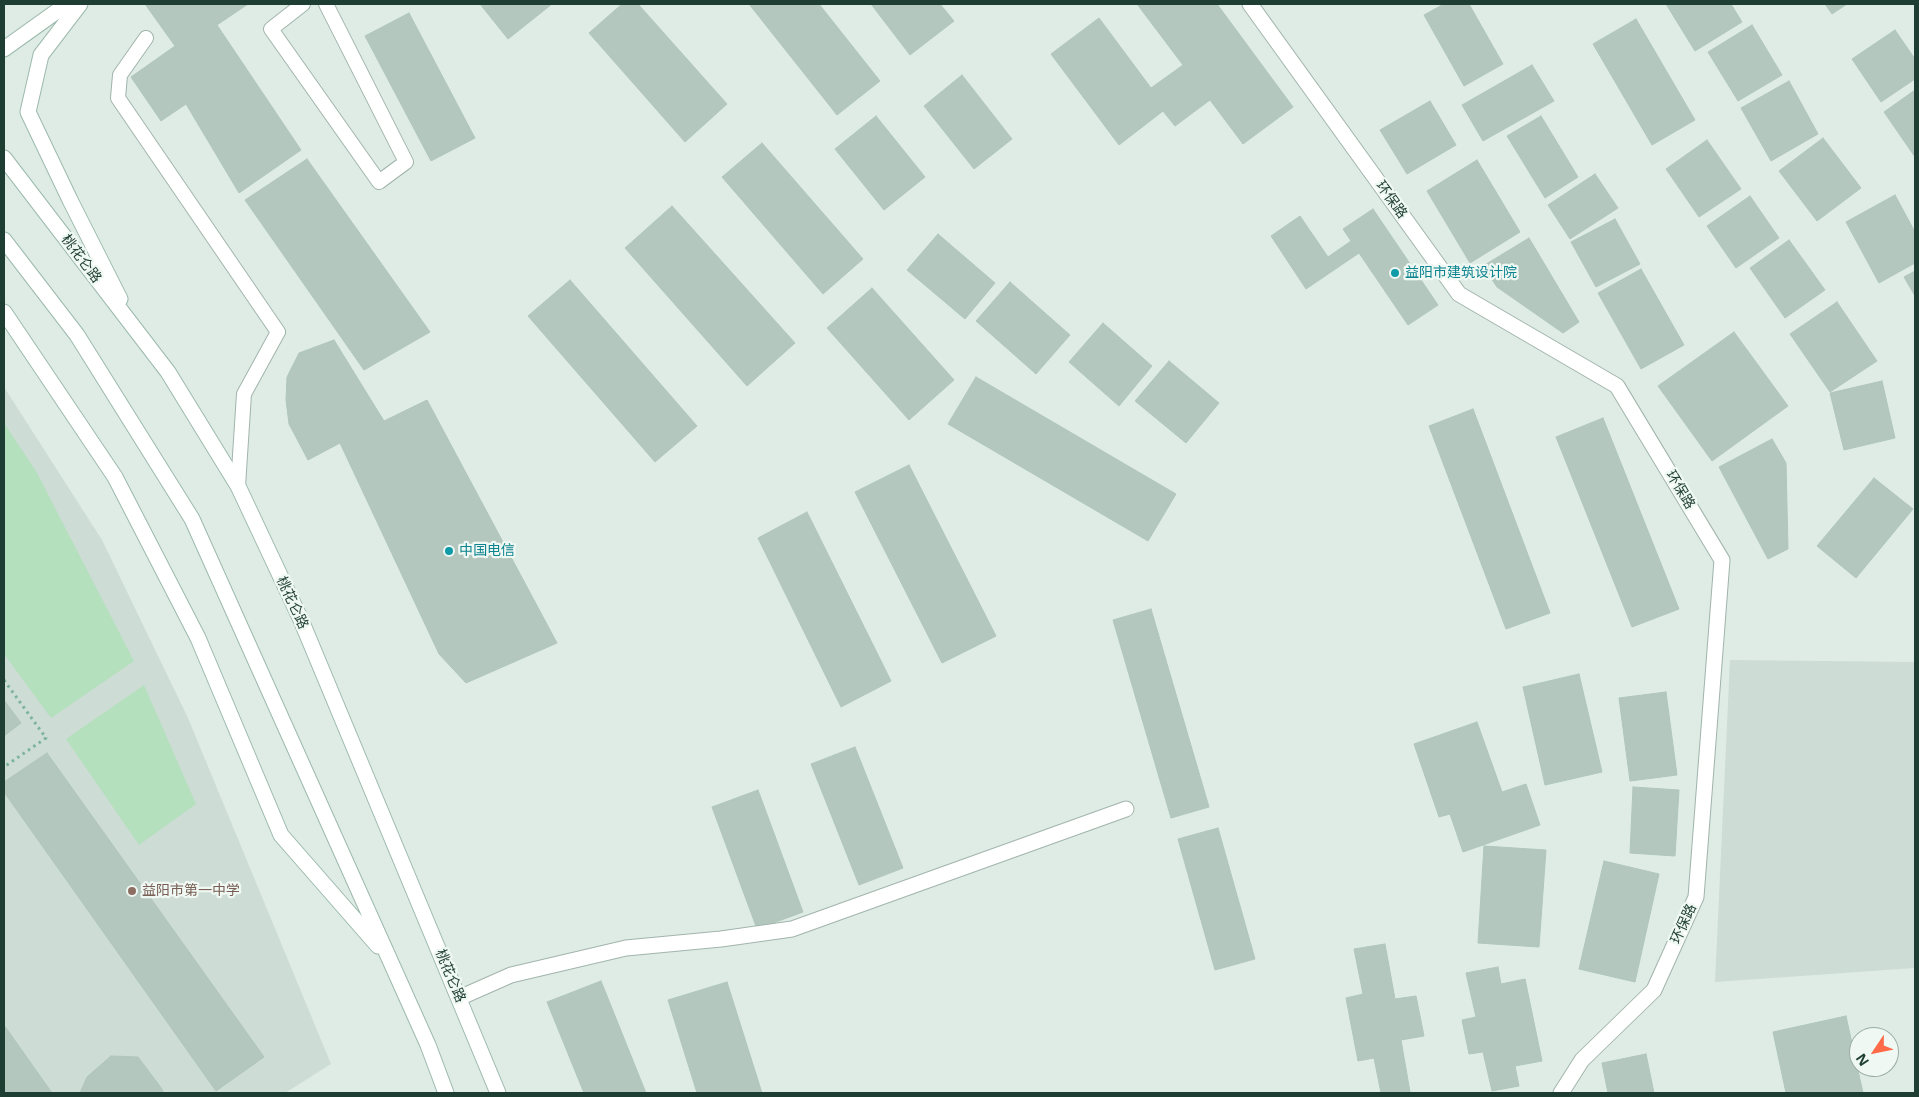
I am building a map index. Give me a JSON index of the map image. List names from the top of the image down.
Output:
{
  "streets": {
    "main road": ["环保路", "桃花仑路"]
  },
  "places": ["益阳市建筑设计院", "中国电信", "益阳市第一中学"],
  "north": "bottom left"
}
